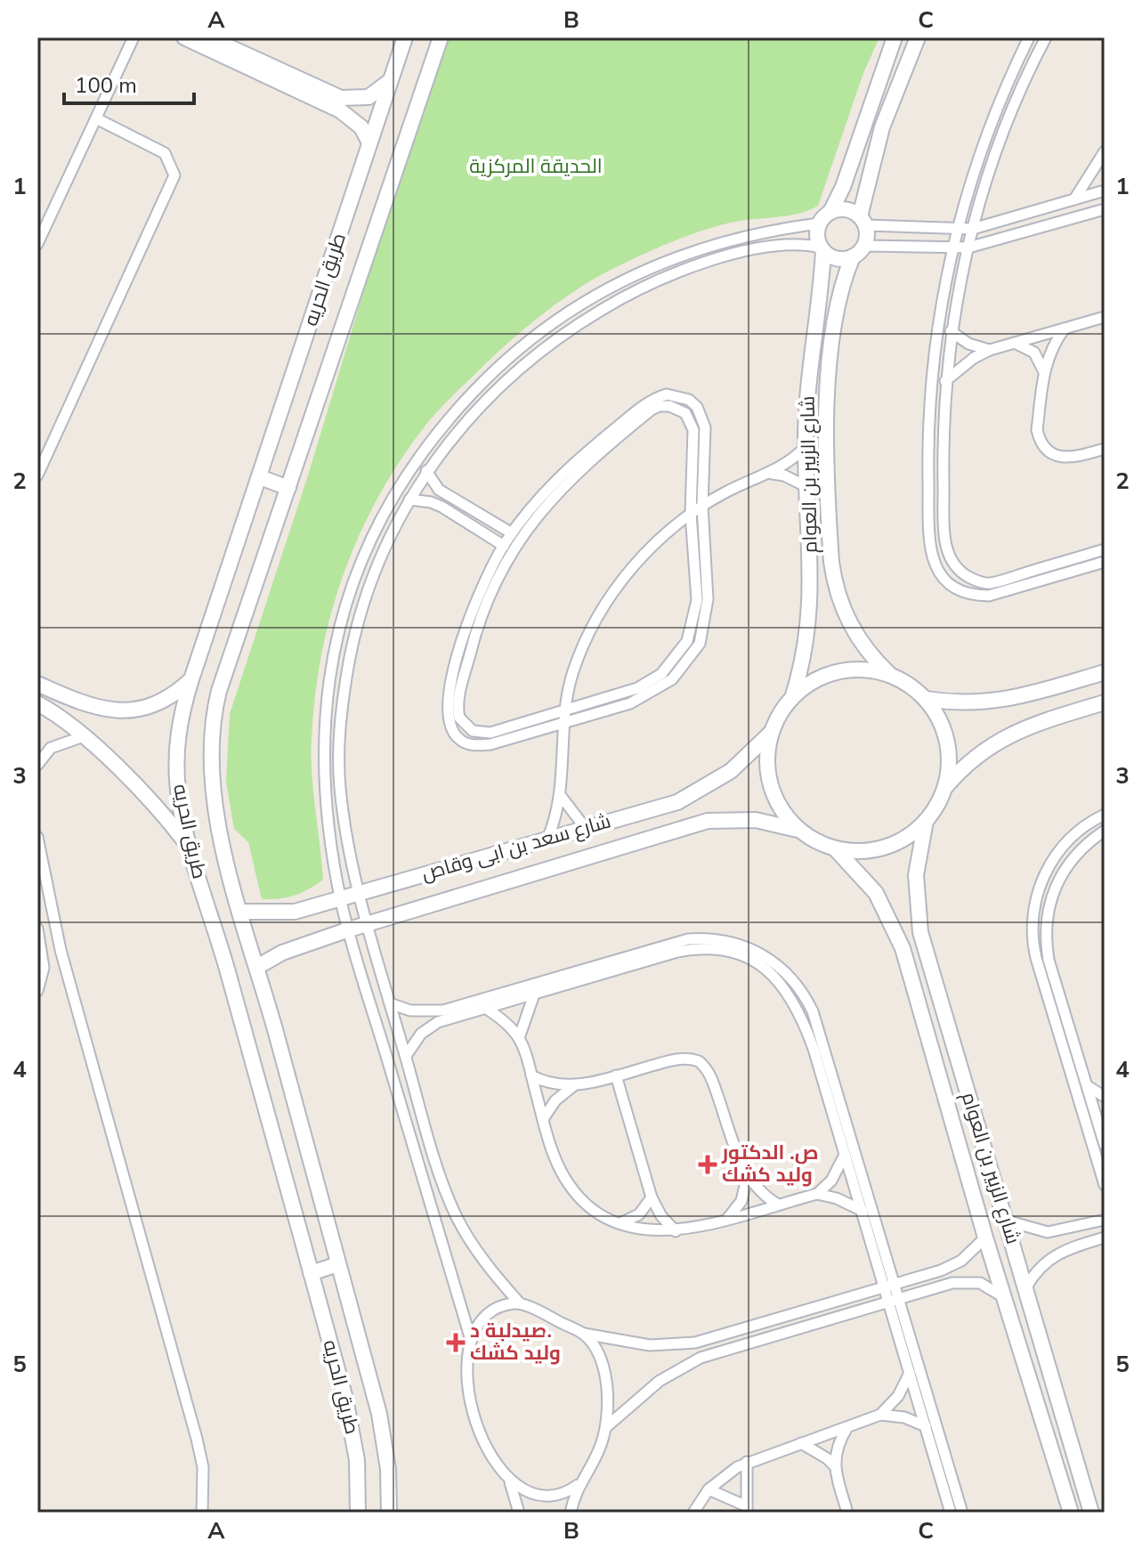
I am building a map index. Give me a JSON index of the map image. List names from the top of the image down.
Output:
{
  "streets": {
    "street": ["طريق الحريه", "شارع الزبير بن العوام", "شارع سعد بن ابى وقاص"]
  },
  "crossings": [
    ["طريق الحريه", "شارع سعد بن ابى وقاص"],
    ["شارع الزبير بن العوام", "شارع سعد بن ابى وقاص"]
  ],
  "parks": ["الحديقة المركزية"],
  "places": {
    "health": ["ص. الدكتور وليد كشك", "صيدلية د. وليد كشك"]
  },
  "scale_bar": "100 m",
  "grid": {
    "columns": ["A", "B", "C"],
    "rows": [
      "1",
      "2",
      "3",
      "4",
      "5"
    ]
  }
}
